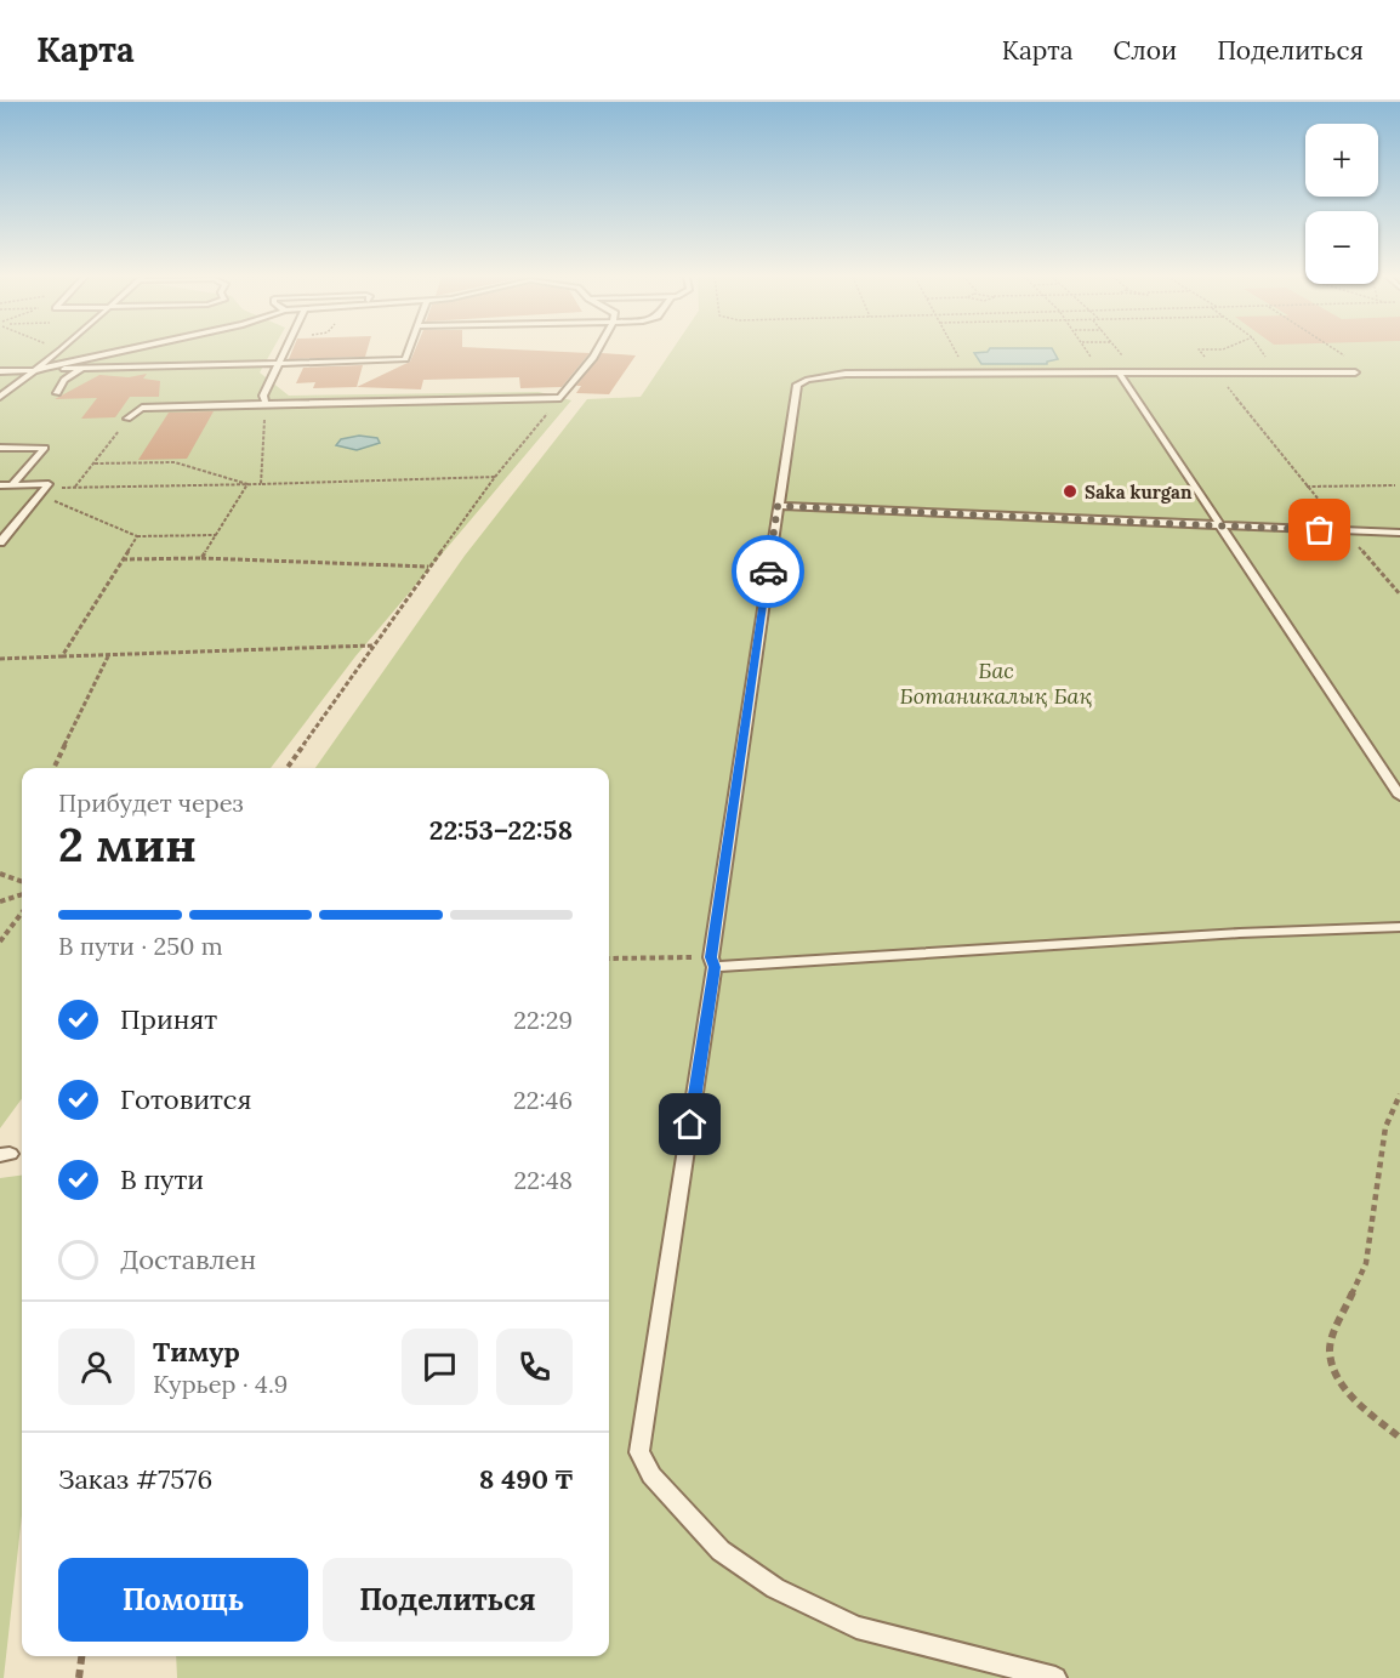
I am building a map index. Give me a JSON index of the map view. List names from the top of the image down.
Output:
{
  "parks": ["Бас Ботаникалық Бақ"],
  "places": ["Saka kurgan"],
  "page": {
    "header": "Карта",
    "nav": ["Карта", "Слои", "Поделиться"],
    "map_buttons": ["+", "−"],
    "heading": ["2 мин", "Прибудет через", "22:53–22:58"],
    "panel": [
      "Тимур",
      "Курьер · 4.9",
      "Заказ #7576",
      "8 490 ₸"
    ],
    "bar": "В пути · 250 m",
    "list": [
      ["Принят", "22:29"],
      ["Готовится", "22:46"],
      ["В пути", "22:48"],
      "Доставлен"
    ],
    "buttons": ["Помощь", "Поделиться"]
  }
}
